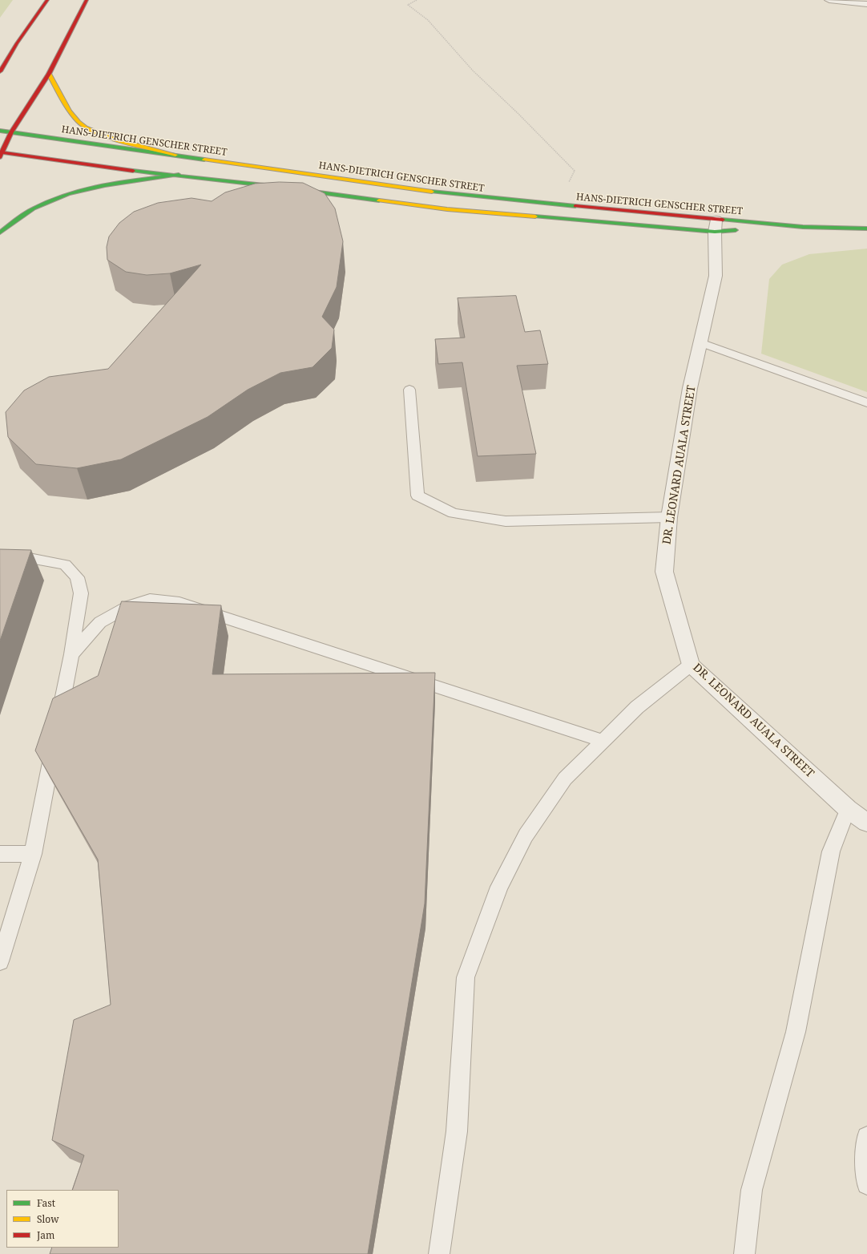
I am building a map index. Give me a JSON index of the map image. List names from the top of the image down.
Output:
{
  "streets": {
    "street": ["HANS-DIETRICH GENSCHER STREET", "DR. LEONARD AUALA STREET"]
  },
  "crossings": [
    ["HANS-DIETRICH GENSCHER STREET", "DR. LEONARD AUALA STREET"]
  ],
  "legend": ["Fast", "Slow", "Jam"]
}
